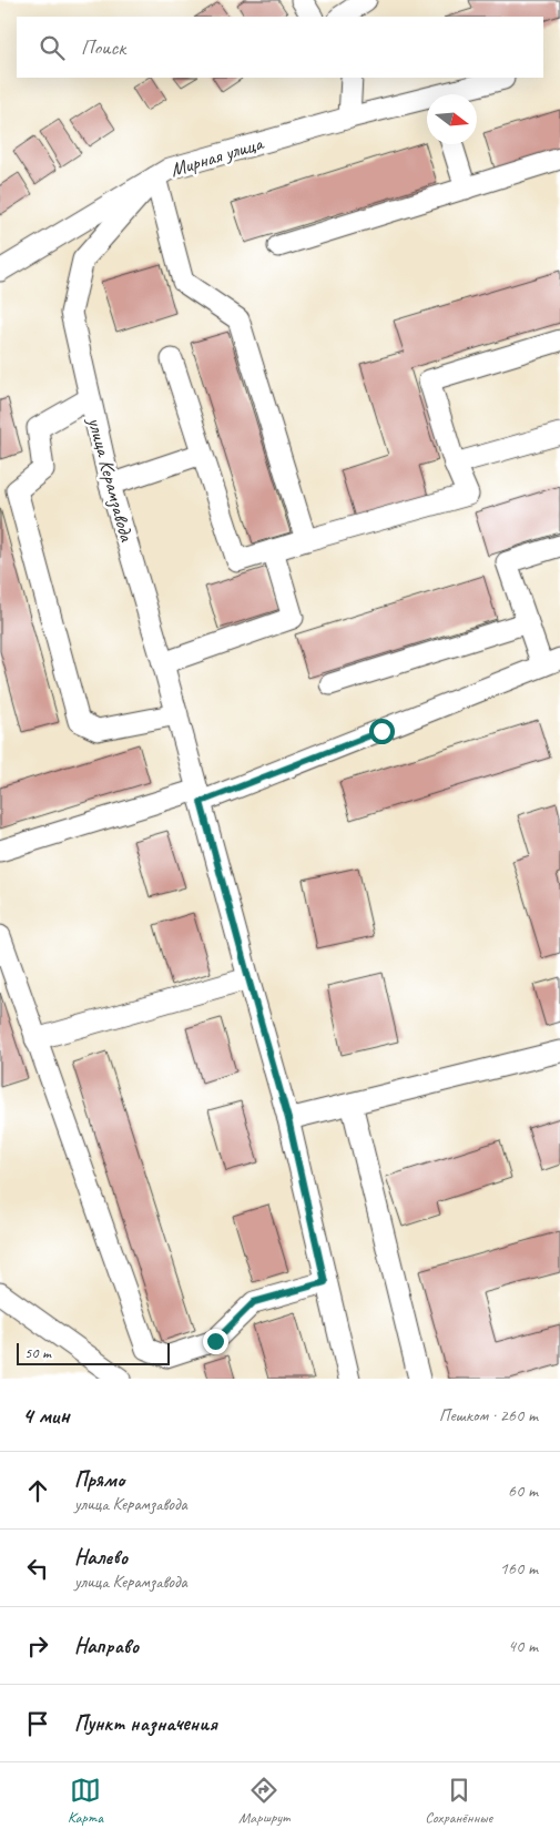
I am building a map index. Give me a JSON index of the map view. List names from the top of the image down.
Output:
{
  "streets": {
    "street": ["Мирная улица", "улица Керамзавода"]
  },
  "crossings": [
    ["Мирная улица", "улица Керамзавода"]
  ],
  "scale_bar": "50 m",
  "north": "right",
  "page": {
    "search": "Поиск",
    "scale": "50 m",
    "heading": ["4 мин", "Пешком · 260 m"],
    "list": [
      ["Прямо", "улица Керамзавода", "60 m"],
      ["Налево", "улица Керамзавода", "160 m"],
      ["Направо", "40 m"],
      "Пункт назначения"
    ],
    "nav": ["Карта", "Маршрут", "Сохранённые"]
  }
}
